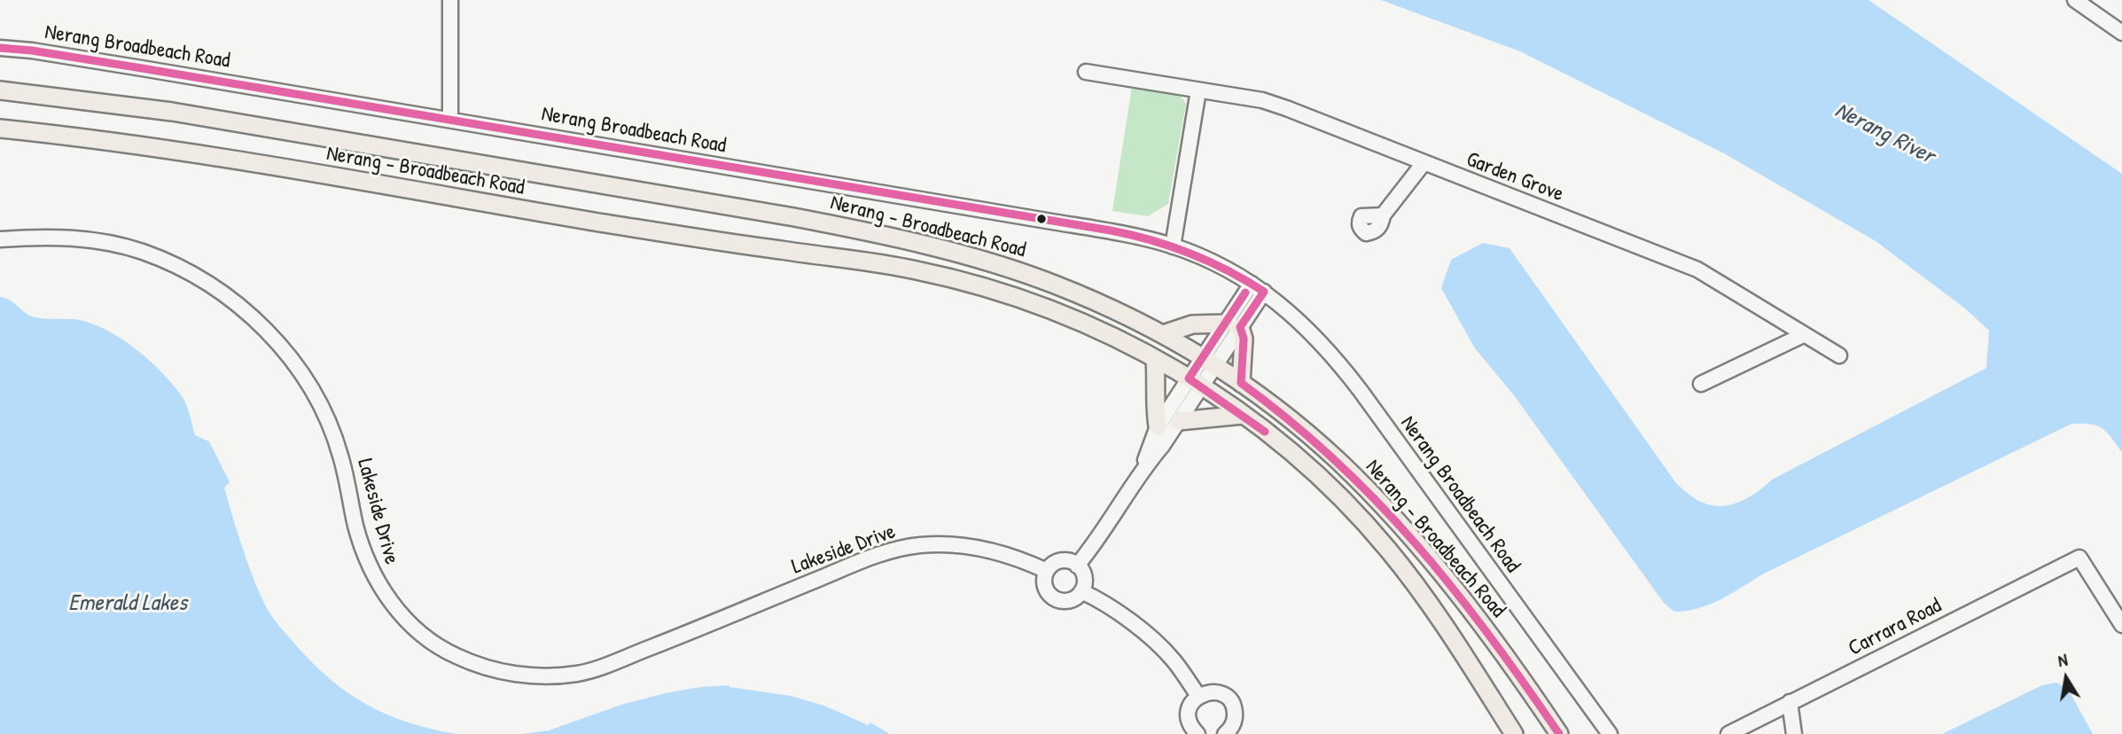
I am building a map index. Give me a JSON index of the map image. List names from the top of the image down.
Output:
{
  "streets": {
    "main road": ["Nerang - Broadbeach Road"],
    "street": [
      "Nerang Broadbeach Road",
      "Garden Grove",
      "Lakeside Drive",
      "Carrara Road"
    ]
  },
  "water": ["Nerang River", "Emerald Lakes"],
  "north": "top"
}
